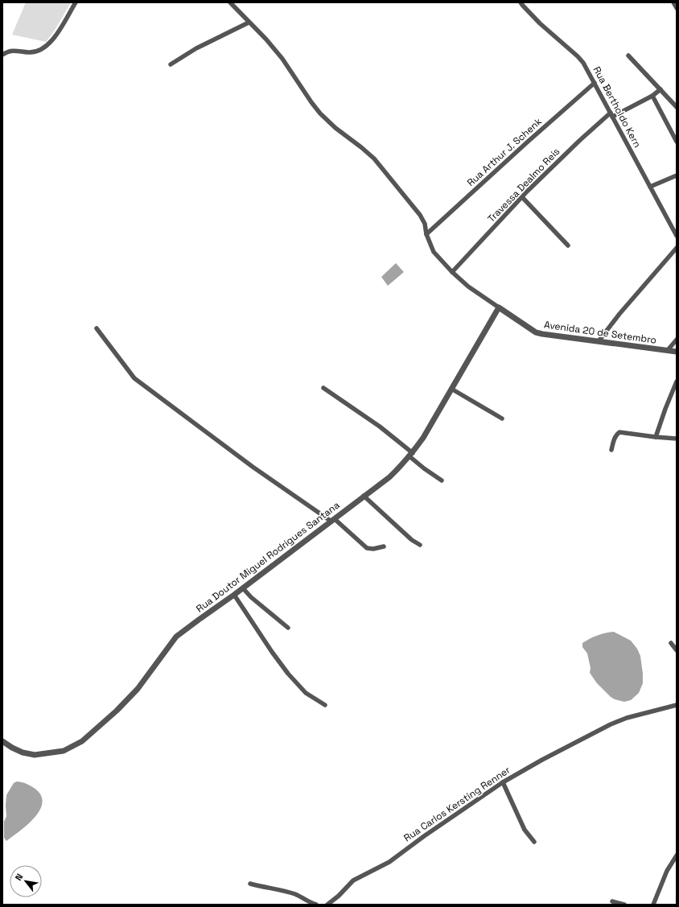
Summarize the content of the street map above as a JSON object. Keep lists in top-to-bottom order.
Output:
{
  "streets": {
    "street": [
      "Rua Bertholdo Kern",
      "Rua Arthur J. Schenk",
      "Travessa Dealmo Reis",
      "Avenida 20 de Setembro",
      "Rua Doutor Miguel Rodrigues Santana",
      "Rua Carlos Kersting Renner"
    ]
  },
  "crossings": [
    ["Rua Bertholdo Kern", "Rua Arthur J. Schenk"],
    ["Rua Bertholdo Kern", "Travessa Dealmo Reis"],
    ["Rua Arthur J. Schenk", "Avenida 20 de Setembro"],
    ["Travessa Dealmo Reis", "Avenida 20 de Setembro"],
    ["Avenida 20 de Setembro", "Rua Doutor Miguel Rodrigues Santana"]
  ],
  "north": "top left"
}
